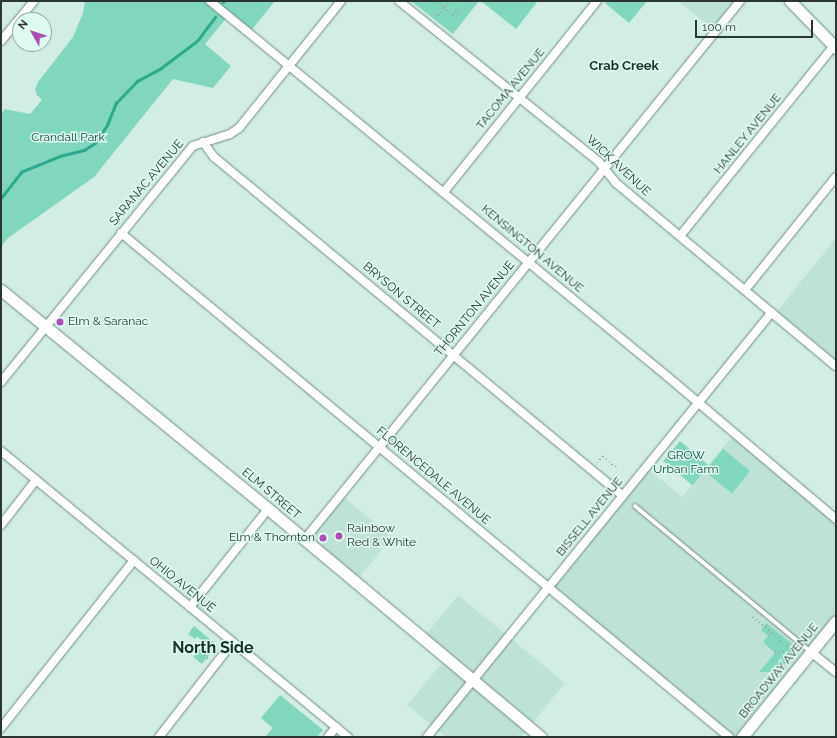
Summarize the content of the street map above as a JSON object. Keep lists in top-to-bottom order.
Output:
{
  "streets": {
    "street": [
      "TACOMA AVENUE",
      "HANLEY AVENUE",
      "WICK AVENUE",
      "SARANAC AVENUE",
      "KENSINGTON AVENUE",
      "BRYSON STREET",
      "THORNTON AVENUE",
      "FLORENCEDALE AVENUE",
      "ELM STREET",
      "BISSELL AVENUE",
      "OHIO AVENUE",
      "BROADWAY AVENUE"
    ]
  },
  "crossings": [
    ["TACOMA AVENUE", "WICK AVENUE"],
    ["TACOMA AVENUE", "KENSINGTON AVENUE"],
    ["HANLEY AVENUE", "WICK AVENUE"],
    ["WICK AVENUE", "THORNTON AVENUE"],
    ["WICK AVENUE", "BISSELL AVENUE"],
    ["SARANAC AVENUE", "KENSINGTON AVENUE"],
    ["SARANAC AVENUE", "BRYSON STREET"],
    ["SARANAC AVENUE", "FLORENCEDALE AVENUE"],
    ["SARANAC AVENUE", "ELM STREET"],
    ["KENSINGTON AVENUE", "THORNTON AVENUE"],
    ["KENSINGTON AVENUE", "BISSELL AVENUE"],
    ["BRYSON STREET", "THORNTON AVENUE"],
    ["BRYSON STREET", "BISSELL AVENUE"],
    ["THORNTON AVENUE", "FLORENCEDALE AVENUE"],
    ["THORNTON AVENUE", "ELM STREET"],
    ["FLORENCEDALE AVENUE", "BISSELL AVENUE"],
    ["ELM STREET", "BISSELL AVENUE"]
  ],
  "districts": ["Crab Creek", "North Side"],
  "parks": ["Crandall Park", "GROW Urban Farm"],
  "places": ["Elm & Saranac", "Rainbow Red & White", "Elm & Thornton"],
  "scale_bar": "100 m",
  "north": "top left"
}
